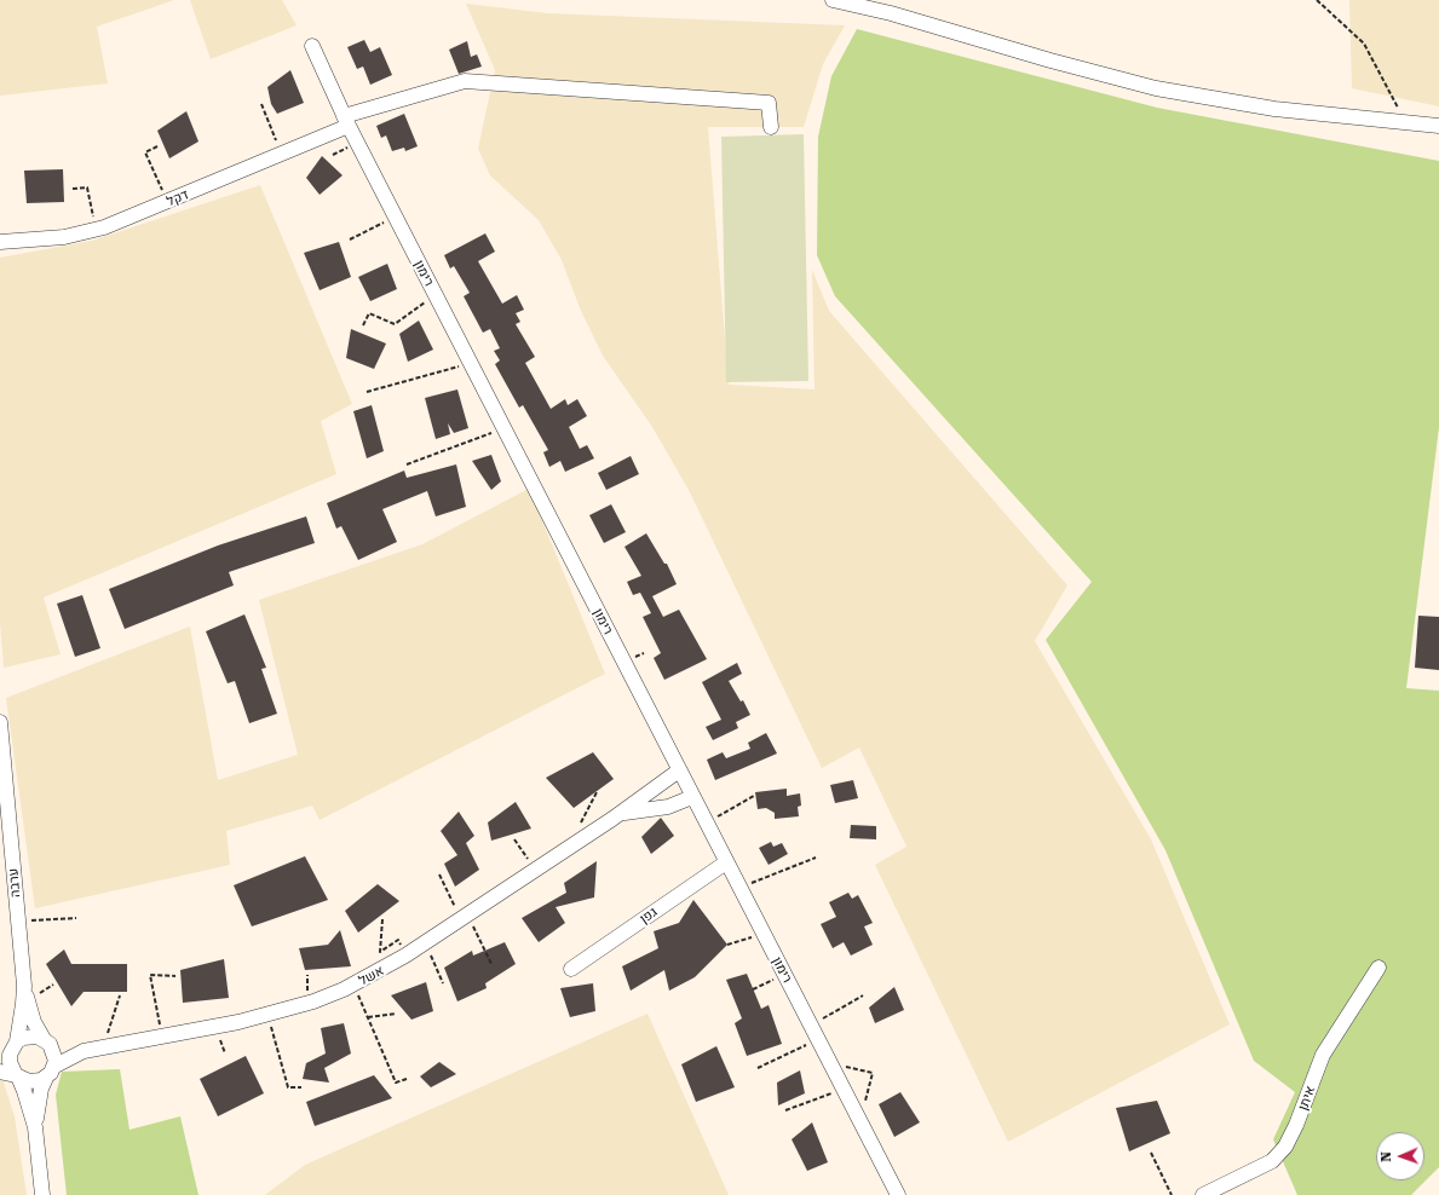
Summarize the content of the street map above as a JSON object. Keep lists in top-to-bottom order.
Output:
{
  "streets": {
    "street": [
      "דקל",
      "רימון",
      "ערבה",
      "גפן",
      "אשל",
      "איתן"
    ]
  },
  "crossings": [
    ["דקל", "רימון"],
    ["רימון", "גפן"],
    ["רימון", "אשל"],
    ["ערבה", "אשל"]
  ],
  "north": "left"
}
